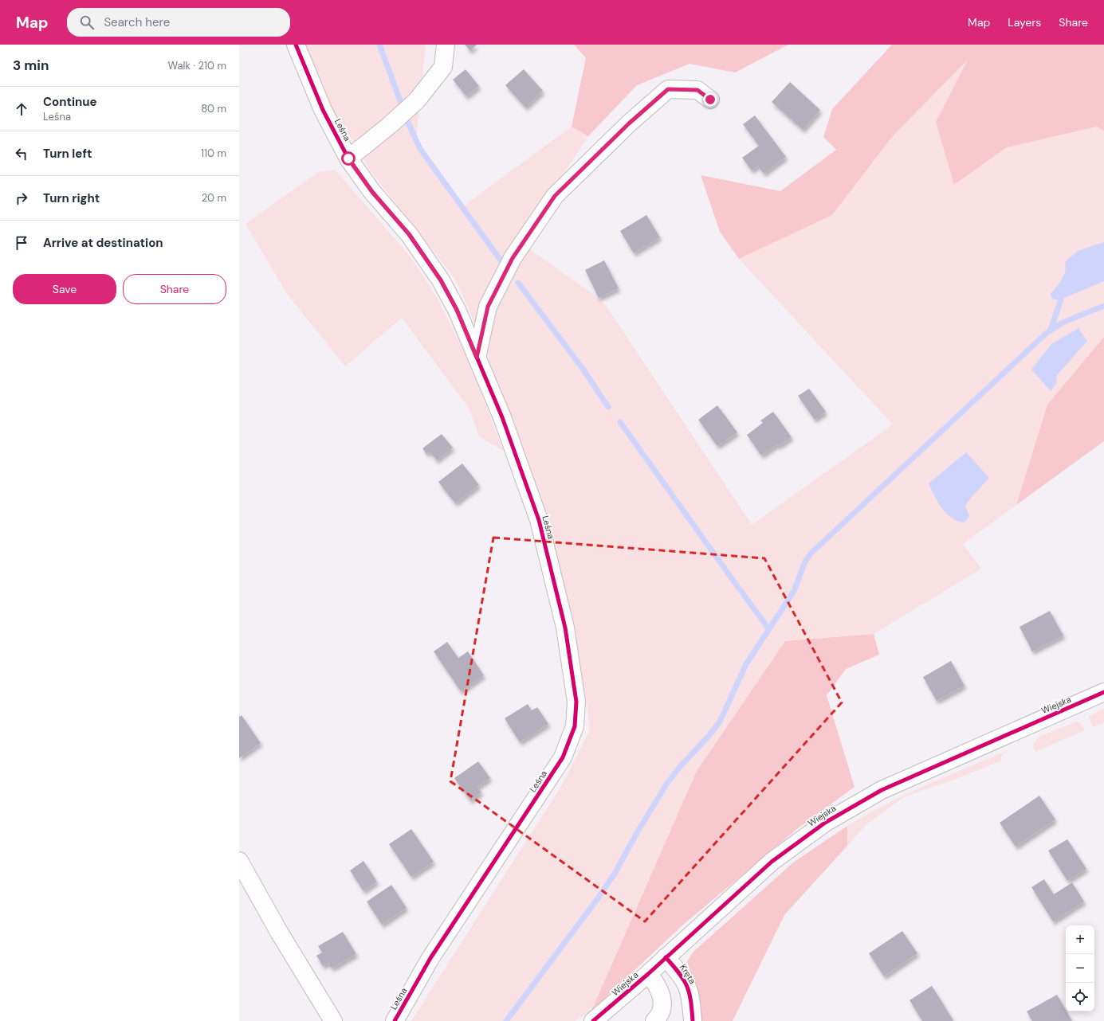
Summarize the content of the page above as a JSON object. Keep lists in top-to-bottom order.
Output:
{
  "streets": {
    "street": ["Leśna", "Wiejska", "Kręta"]
  },
  "crossings": [
    ["Wiejska", "Kręta"]
  ],
  "page": {
    "header": "Map",
    "search": "Search here",
    "nav": ["Map", "Layers", "Share"],
    "heading": ["3 min", "Walk · 210 m"],
    "list": [
      ["Continue", "Leśna", "80 m"],
      ["Turn left", "110 m"],
      ["Turn right", "20 m"],
      "Arrive at destination"
    ],
    "buttons": ["Save", "Share"],
    "map_buttons": ["+", "−"]
  }
}
